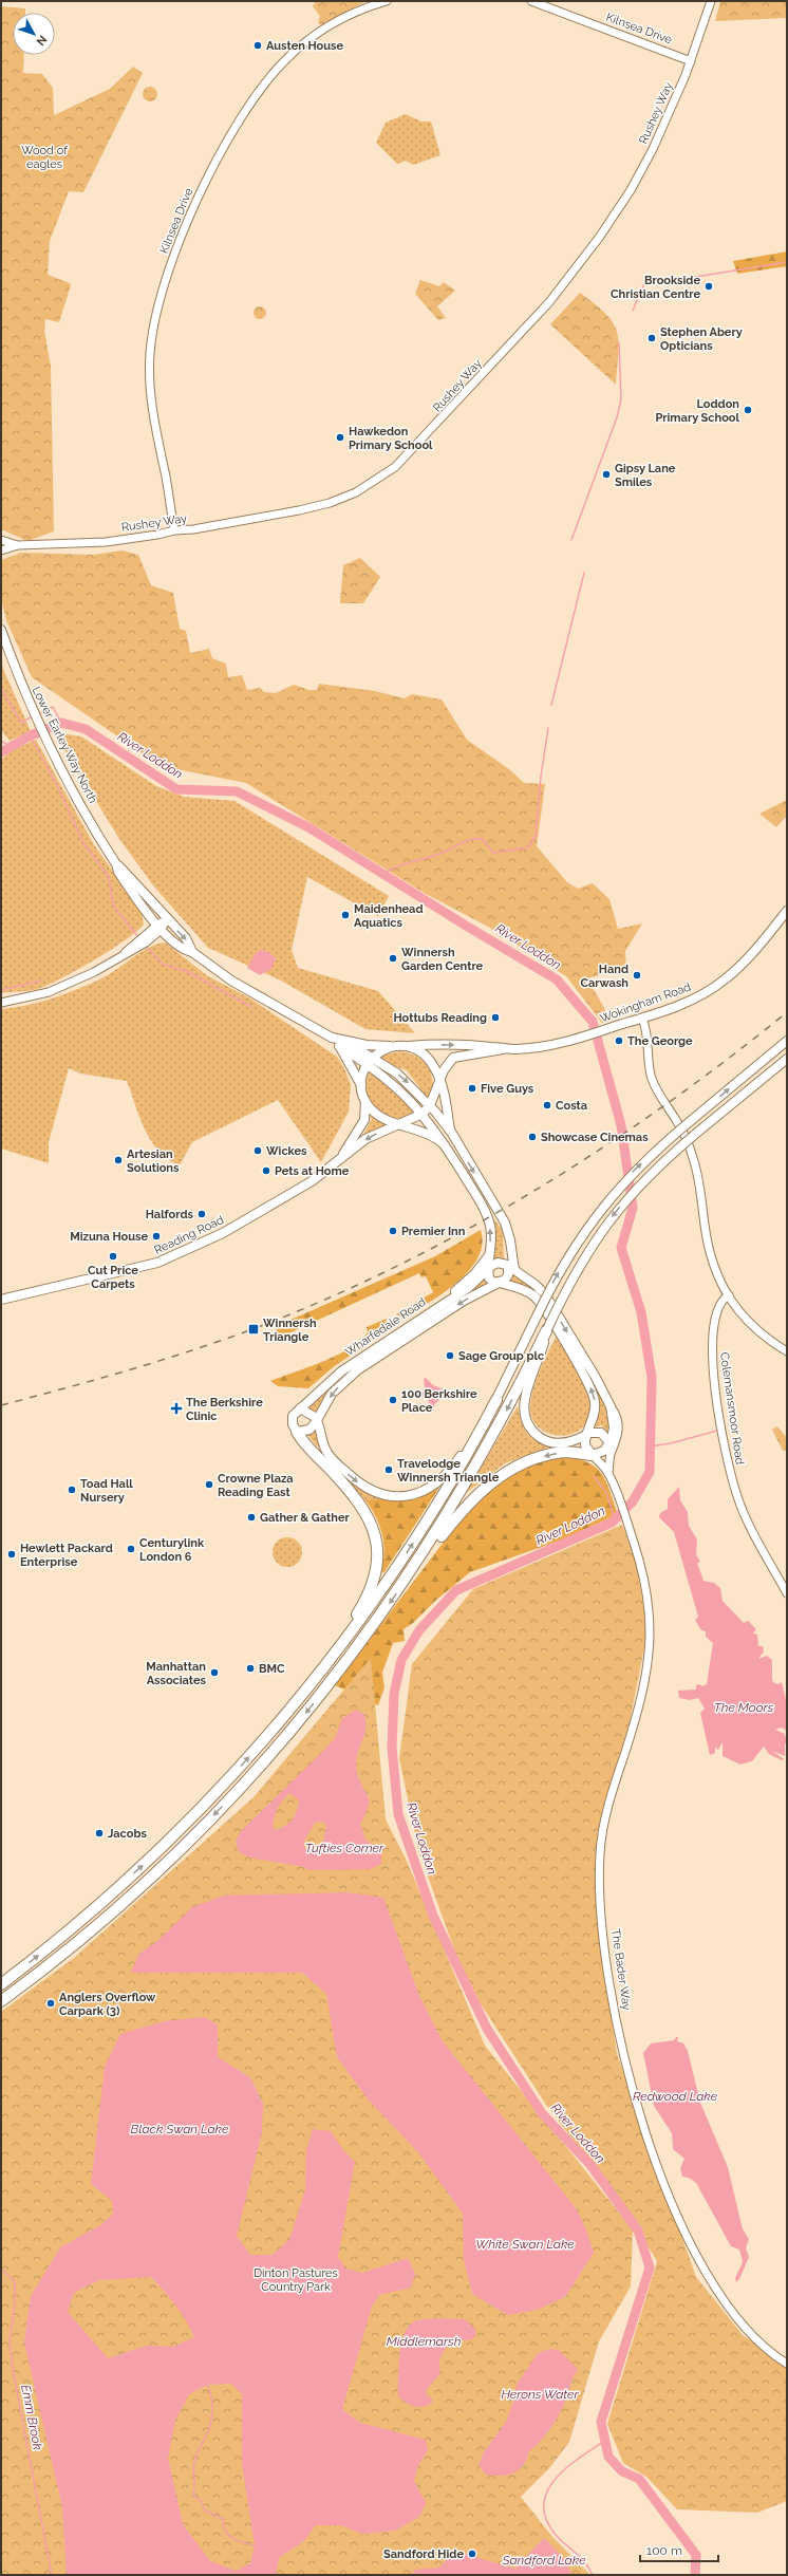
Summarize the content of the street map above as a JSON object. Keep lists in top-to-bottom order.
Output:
{
  "streets": {
    "main road": [
      "Lower Earley Way North",
      "Wokingham Road",
      "Reading Road",
      "Wharfedale Road"
    ],
    "street": [
      "Kilnsea Drive",
      "Rushey Way",
      "Colemansmoor Road",
      "The Bader Way"
    ]
  },
  "crossings": [
    ["Kilnsea Drive", "Rushey Way"],
    ["Lower Earley Way North", "Wokingham Road"],
    ["Lower Earley Way North", "Reading Road"],
    ["Lower Earley Way North", "Wharfedale Road"],
    ["Wokingham Road", "Reading Road"]
  ],
  "water": [
    "River Loddon",
    "The Moors",
    "Tufties Corner",
    "Redwood Lake",
    "Black Swan Lake",
    "White Swan Lake",
    "Middlemarsh",
    "Herons Water",
    "Emm Brook",
    "Sandford Lake"
  ],
  "parks": ["Wood of eagles", "Dinton Pastures Country Park"],
  "places": {
    "other": [
      "Austen House",
      "Brookside Christian Centre",
      "Stephen Abery Opticians",
      "Loddon Primary School",
      "Hawkedon Primary School",
      "Gipsy Lane Smiles",
      "Maidenhead Aquatics",
      "Winnersh Garden Centre",
      "Hand Carwash",
      "Hottubs Reading",
      "The George",
      "Five Guys",
      "Costa",
      "Showcase Cinemas",
      "Wickes",
      "Artesian Solutions",
      "Pets at Home",
      "Halfords",
      "Premier Inn",
      "Mizuna House",
      "Cut Price Carpets",
      "Sage Group plc",
      "100 Berkshire Place",
      "Travelodge Winnersh Triangle",
      "Crowne Plaza Reading East",
      "Toad Hall Nursery",
      "Gather & Gather",
      "Centurylink London 6",
      "Hewlett Packard Enterprise",
      "BMC",
      "Manhattan Associates",
      "Jacobs",
      "Anglers Overflow Carpark (3)",
      "Sandford Hide"
    ],
    "transit": ["Winnersh Triangle"],
    "health": ["The Berkshire Clinic"]
  },
  "scale_bar": "100 m",
  "north": "bottom right"
}
